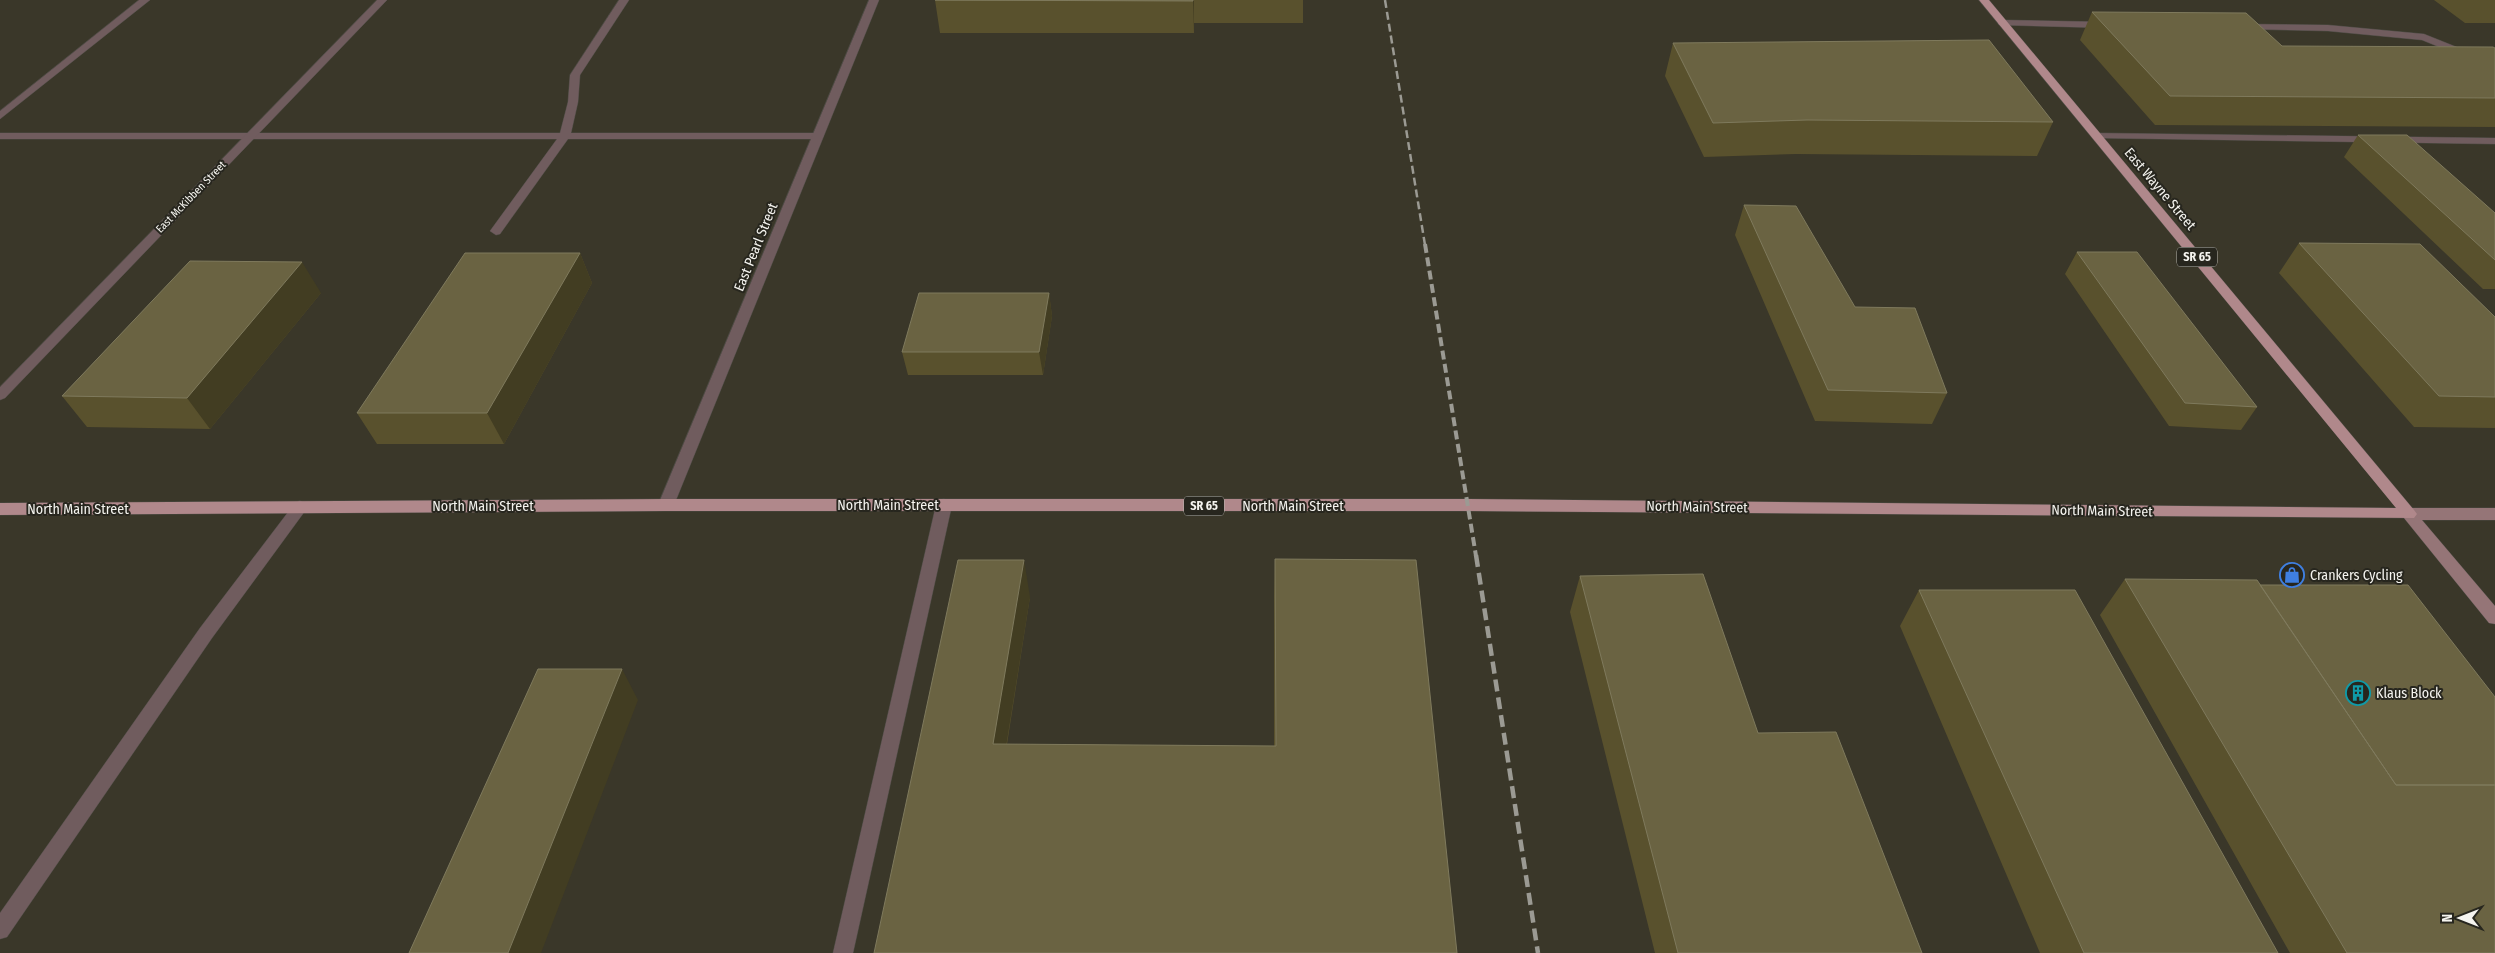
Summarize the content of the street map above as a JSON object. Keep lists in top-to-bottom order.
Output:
{
  "streets": {
    "main road": ["East Wayne Street", "SR 65", "North Main Street"],
    "street": ["East McKibben Street", "East Pearl Street"]
  },
  "crossings": [
    ["East Wayne Street", "North Main Street"],
    ["East Pearl Street", "North Main Street"]
  ],
  "places": {
    "shop": ["Crankers Cycling"],
    "building": ["Klaus Block"]
  },
  "north": "left"
}
